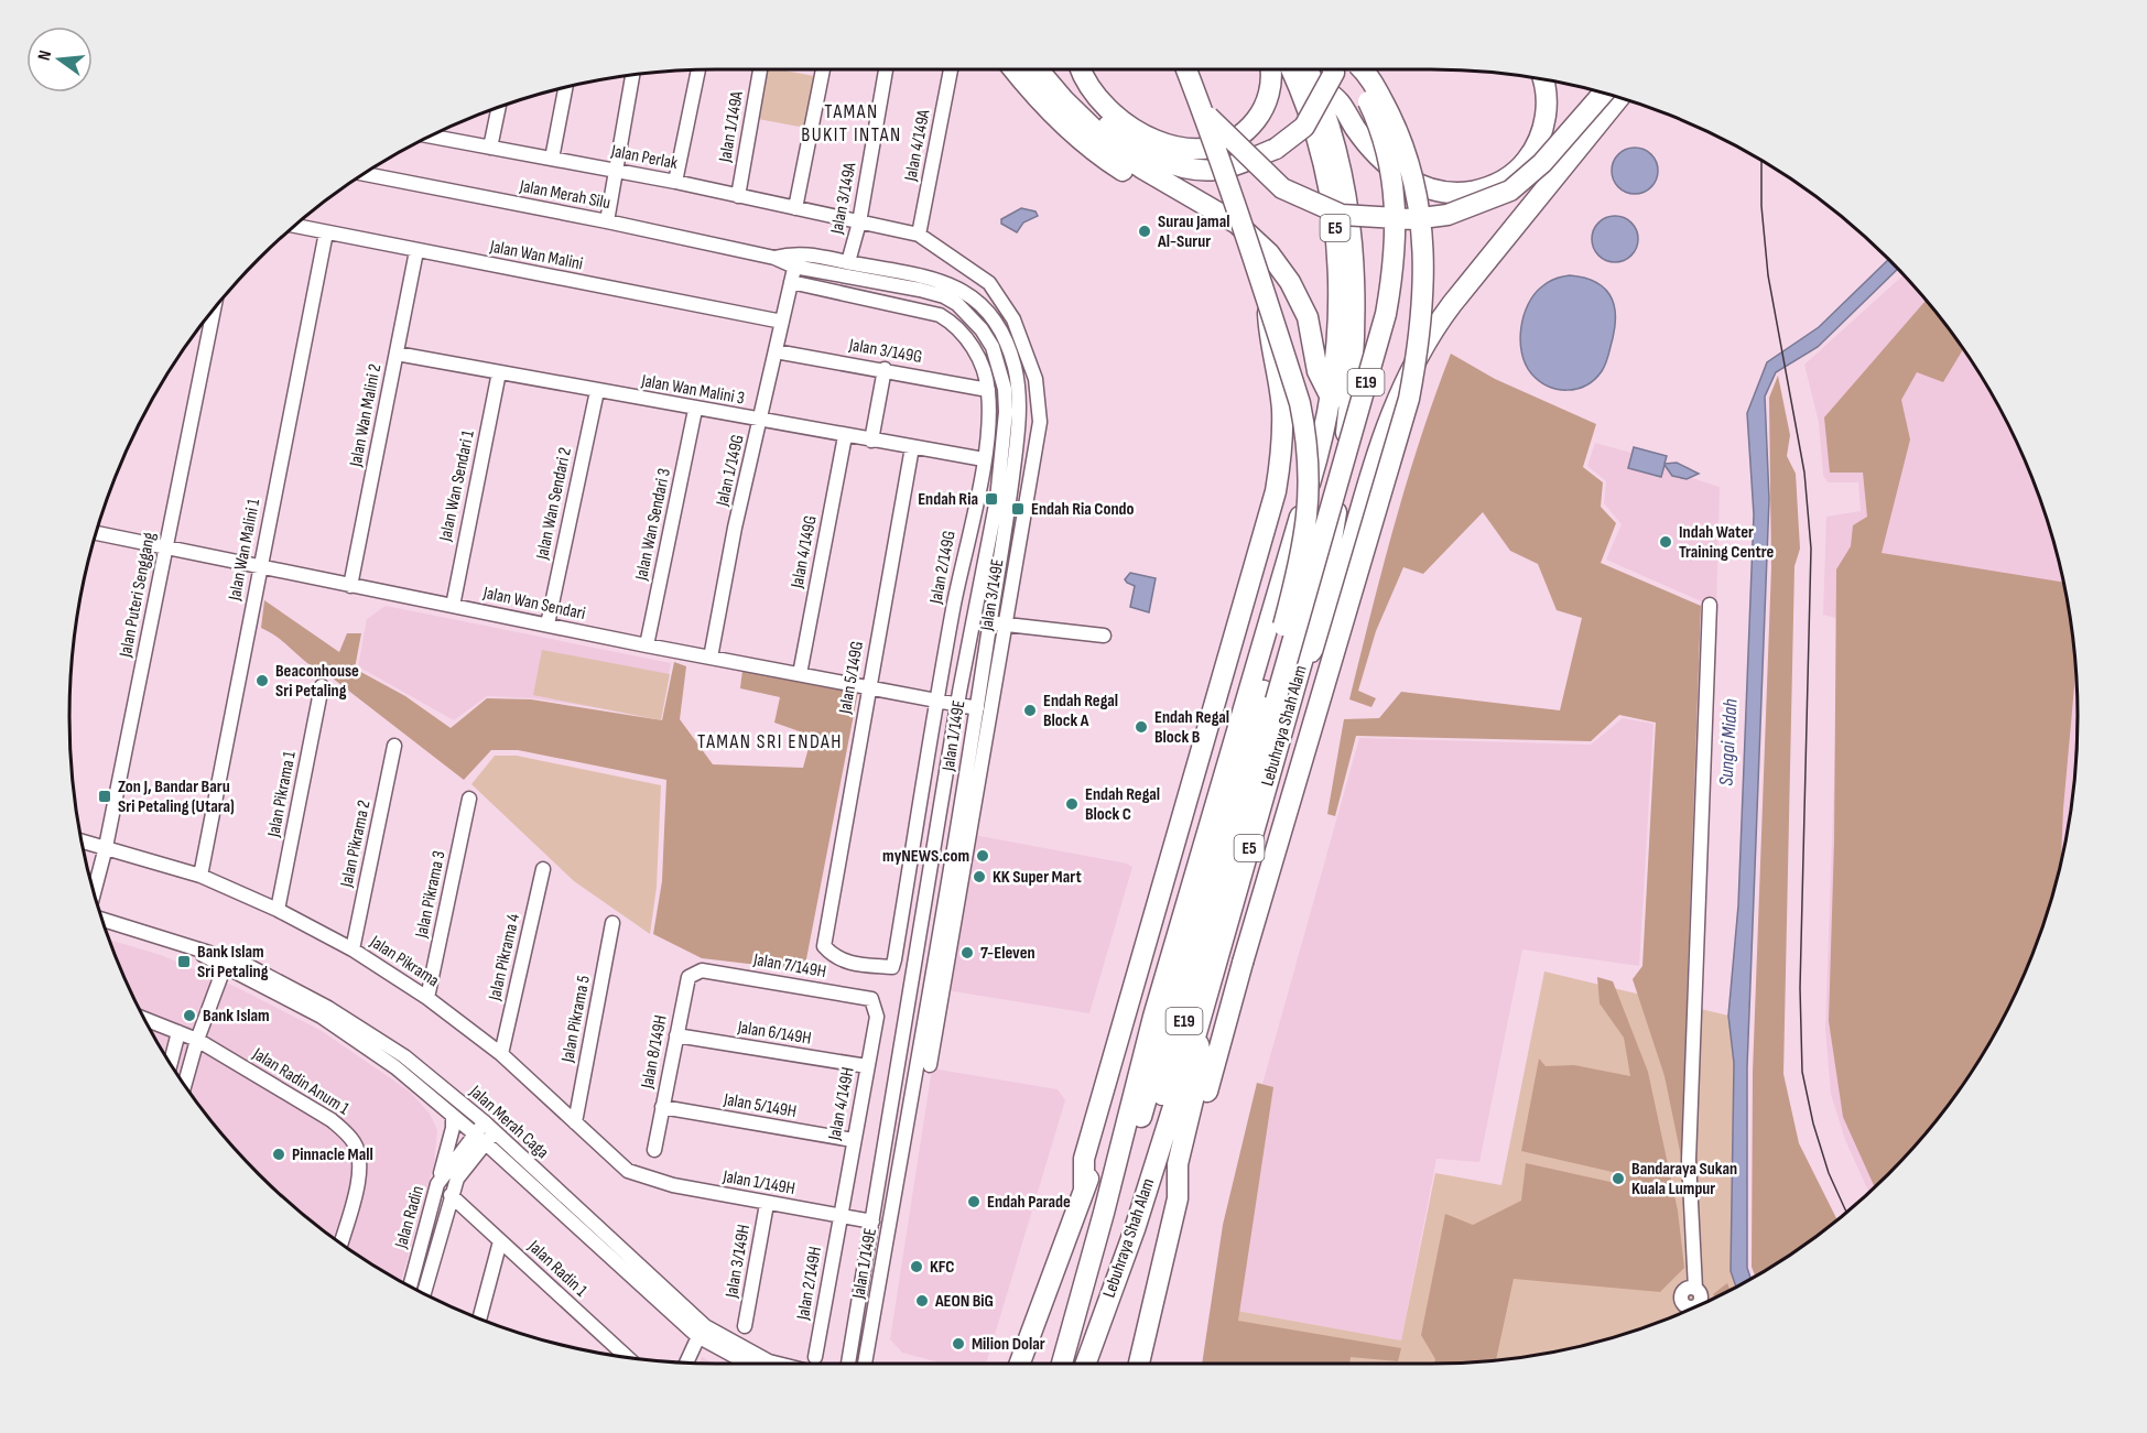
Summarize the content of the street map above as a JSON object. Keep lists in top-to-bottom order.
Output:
{
  "streets": {
    "highway": ["E5", "E19", "Lebuhraya Shah Alam"],
    "street": [
      "Jalan 1/149A",
      "Jalan 4/149A",
      "Jalan Perlak",
      "Jalan Merah Silu",
      "Jalan 3/149A",
      "Jalan Wan Malini",
      "Jalan 3/149G",
      "Jalan Wan Malini 3",
      "Jalan Wan Malini 2",
      "Jalan 1/149G",
      "Jalan Wan Sendari 1",
      "Jalan Wan Sendari 2",
      "Jalan Wan Sendari 3",
      "Jalan Wan Malini 1",
      "Jalan 4/149G",
      "Jalan 2/149G",
      "Jalan Puteri Senggang",
      "Jalan 3/149E",
      "Jalan Wan Sendari",
      "Jalan 5/149G",
      "Jalan 1/149E",
      "Jalan Pikrama 1",
      "Jalan Pikrama 2",
      "Jalan Pikrama 3",
      "Jalan Pikrama 4",
      "Jalan Pikrama",
      "Jalan 7/149H",
      "Jalan Pikrama 5",
      "Jalan 6/149H",
      "Jalan 8/149H",
      "Jalan Radin Anum 1",
      "Jalan 4/149H",
      "Jalan 5/149H",
      "Jalan Merah Caga",
      "Jalan 1/149H",
      "Jalan Radin",
      "Jalan 3/149H",
      "Jalan Radin 1",
      "Jalan 2/149H"
    ]
  },
  "crossings": [
    ["Jalan 1/149A", "Jalan Perlak"],
    ["Jalan 4/149A", "Jalan 3/149E"],
    ["Jalan Perlak", "Jalan 3/149A"],
    ["Jalan Perlak", "Jalan 3/149E"],
    ["Jalan Merah Silu", "Jalan 1/149G"],
    ["Jalan Merah Silu", "Jalan 1/149E"],
    ["Jalan 3/149A", "Jalan 3/149E"],
    ["Jalan 3/149A", "Jalan 1/149E"],
    ["E5", "E19"],
    ["E5", "Lebuhraya Shah Alam"],
    ["Jalan Wan Malini", "Jalan Wan Malini 2"],
    ["Jalan Wan Malini", "Jalan 1/149G"],
    ["Jalan Wan Malini", "Jalan Wan Malini 1"],
    ["Jalan 3/149G", "Jalan 1/149G"],
    ["Jalan 3/149G", "Jalan 2/149G"],
    ["E19", "Lebuhraya Shah Alam"],
    ["Jalan Wan Malini 3", "Jalan Wan Malini 2"],
    ["Jalan Wan Malini 3", "Jalan 1/149G"],
    ["Jalan Wan Malini 3", "Jalan Wan Sendari 1"],
    ["Jalan Wan Malini 3", "Jalan Wan Sendari 2"],
    ["Jalan Wan Malini 3", "Jalan Wan Sendari 3"],
    ["Jalan Wan Malini 3", "Jalan 4/149G"],
    ["Jalan Wan Malini 3", "Jalan 2/149G"],
    ["Jalan Wan Malini 3", "Jalan 5/149G"],
    ["Jalan Wan Malini 2", "Jalan Wan Sendari"],
    ["Jalan 1/149G", "Jalan 2/149G"],
    ["Jalan 1/149G", "Jalan Wan Sendari"],
    ["Jalan 1/149G", "Jalan 1/149E"],
    ["Jalan Wan Sendari 1", "Jalan Wan Sendari"],
    ["Jalan Wan Sendari 2", "Jalan Wan Sendari"],
    ["Jalan Wan Sendari 3", "Jalan Wan Sendari"],
    ["Jalan Wan Malini 1", "Jalan Wan Sendari"],
    ["Jalan Wan Malini 1", "Jalan Pikrama"],
    ["Jalan 4/149G", "Jalan Wan Sendari"],
    ["Jalan 2/149G", "Jalan Wan Sendari"],
    ["Jalan 2/149G", "Jalan 5/149G"],
    ["Jalan Puteri Senggang", "Jalan Wan Sendari"],
    ["Jalan Puteri Senggang", "Jalan Pikrama"],
    ["Jalan Wan Sendari", "Jalan 5/149G"],
    ["Jalan Wan Sendari", "Jalan 1/149E"],
    ["Jalan 1/149E", "Jalan 1/149H"],
    ["Jalan Pikrama 1", "Jalan Pikrama"],
    ["Jalan Pikrama 2", "Jalan Pikrama"],
    ["Jalan Pikrama 3", "Jalan Pikrama"],
    ["Jalan Pikrama 4", "Jalan Pikrama"],
    ["Jalan Pikrama", "Jalan Pikrama 5"],
    ["Jalan Pikrama", "Jalan 1/149H"],
    ["Jalan 7/149H", "Jalan 8/149H"],
    ["Jalan 7/149H", "Jalan 4/149H"],
    ["Jalan 6/149H", "Jalan 8/149H"],
    ["Jalan 6/149H", "Jalan 4/149H"],
    ["Jalan 8/149H", "Jalan 5/149H"],
    ["Jalan 4/149H", "Jalan 5/149H"],
    ["Jalan 4/149H", "Jalan 1/149H"],
    ["Jalan 4/149H", "Jalan 2/149H"],
    ["Jalan Merah Caga", "Jalan Radin"],
    ["Jalan 1/149H", "Jalan 3/149H"],
    ["Jalan 1/149H", "Jalan 2/149H"],
    ["Jalan Radin", "Jalan Radin 1"]
  ],
  "districts": ["TAMAN BUKIT INTAN", "TAMAN SRI ENDAH"],
  "water": ["Sungai Midah"],
  "places": {
    "other": [
      "Surau Jamal Al-Surur",
      "Indah Water Training Centre",
      "Beaconhouse Sri Petaling",
      "Endah Regal Block A",
      "Endah Regal Block B",
      "Endah Regal Block C",
      "myNEWS.com",
      "KK Super Mart",
      "7-Eleven",
      "Bank Islam",
      "Pinnacle Mall",
      "Bandaraya Sukan Kuala Lumpur",
      "Endah Parade",
      "KFC",
      "AEON BiG",
      "Milion Dolar"
    ],
    "transit": [
      "Endah Ria",
      "Endah Ria Condo",
      "Zon J, Bandar Baru Sri Petaling (Utara)",
      "Bank Islam Sri Petaling"
    ]
  },
  "north": "left"
}
